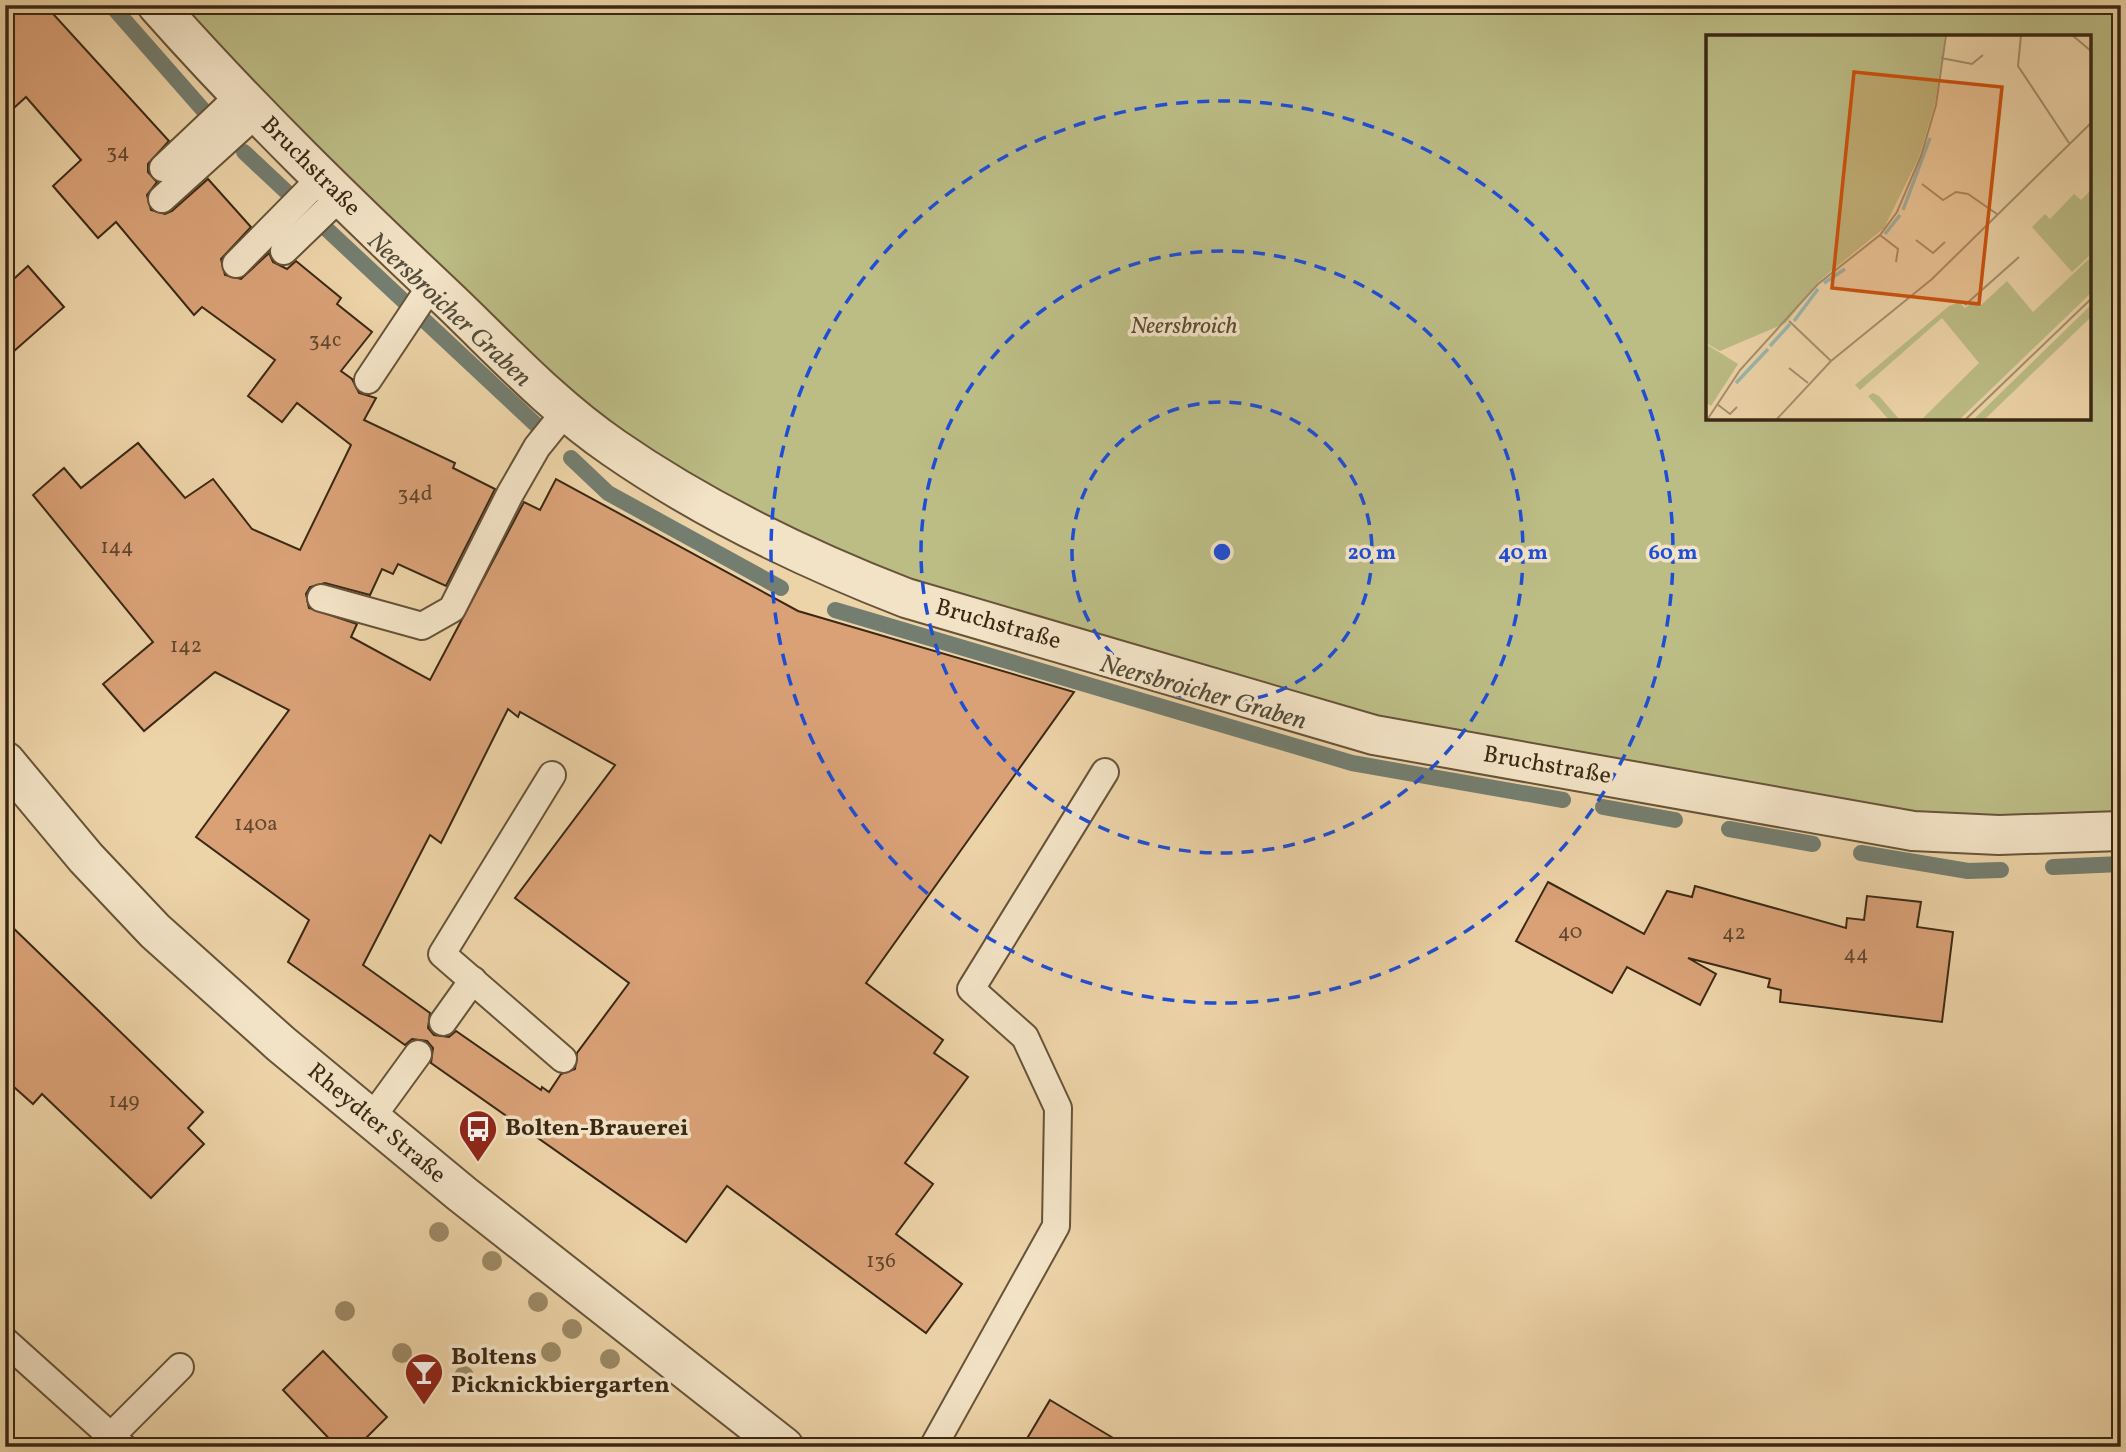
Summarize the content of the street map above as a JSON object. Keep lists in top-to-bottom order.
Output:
{
  "streets": {
    "street": ["Bruchstraße", "Rheydter Straße"]
  },
  "water": ["Neersbroicher Graben"],
  "parks": ["Neersbroich"],
  "places": {
    "bus stop": ["Bolten-Brauerei"],
    "bar": ["Boltens Picknickbiergarten"]
  },
  "house_numbers": [
    "34",
    "34c",
    "34d",
    "144",
    "142",
    "140a",
    "40",
    "42",
    "44",
    "149",
    "136"
  ],
  "rings": ["20 m", "40 m", "60 m"]
}
